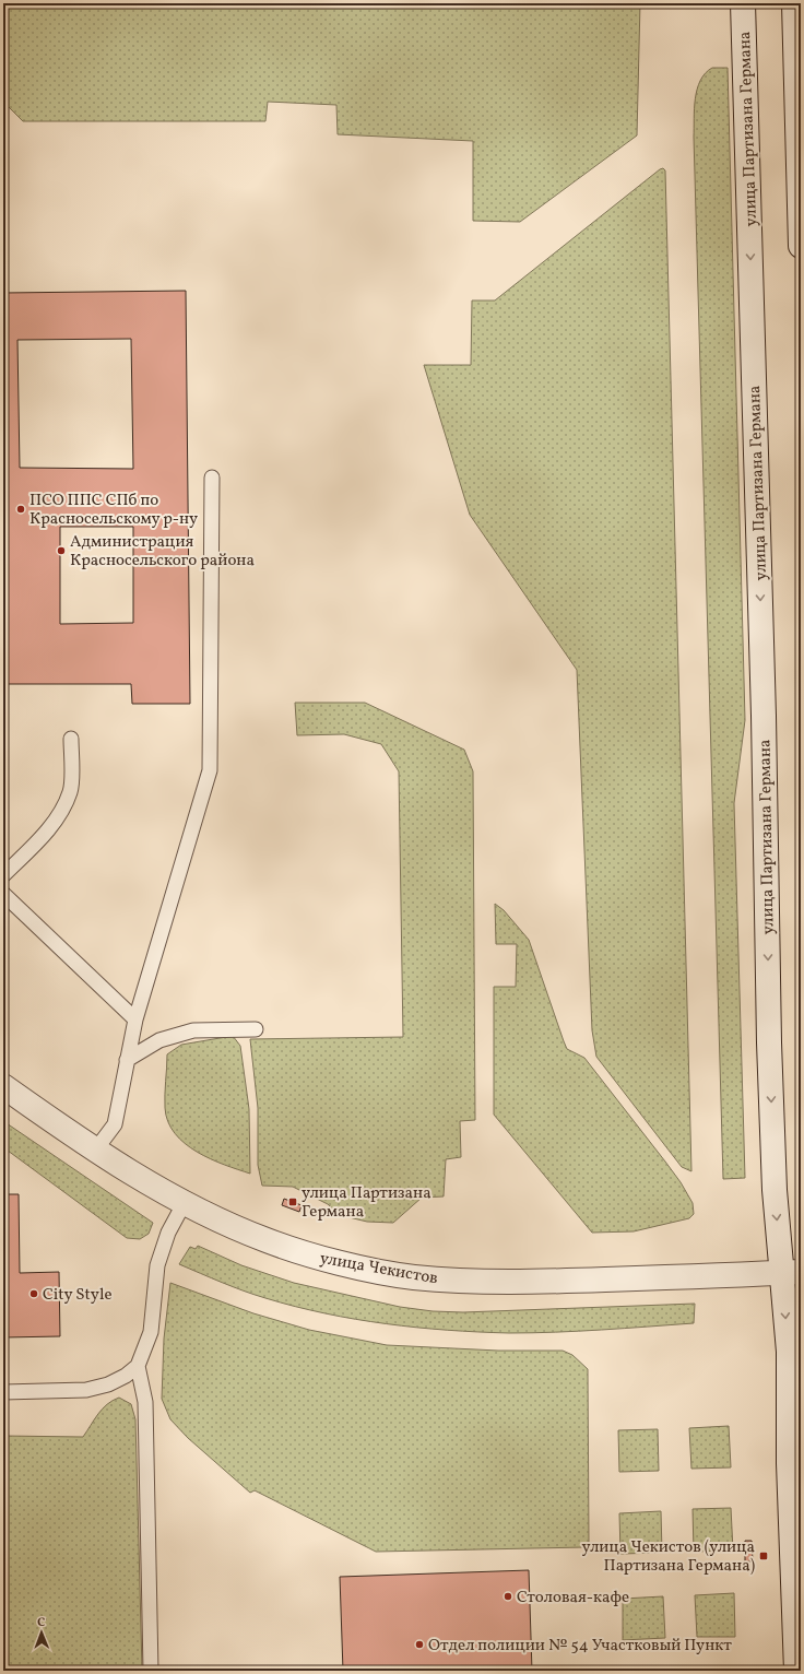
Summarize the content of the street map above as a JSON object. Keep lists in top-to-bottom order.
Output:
{
  "streets": {
    "main road": ["улица Партизана Германа", "улица Чекистов"]
  },
  "crossings": [
    ["улица Партизана Германа", "улица Чекистов"]
  ],
  "one_way": ["улица Партизана Германа"],
  "places": {
    "other": [
      "ПСО ППС СПб по Красносельскому р-ну",
      "Администрация Красносельского района",
      "City Style",
      "Столовая-кафе",
      "Отдел полиции № 54 Участковый Пункт"
    ],
    "transit": ["улица Партизана Германа", "улица Чекистов (улица Партизана Германа)"]
  },
  "north": "top"
}
